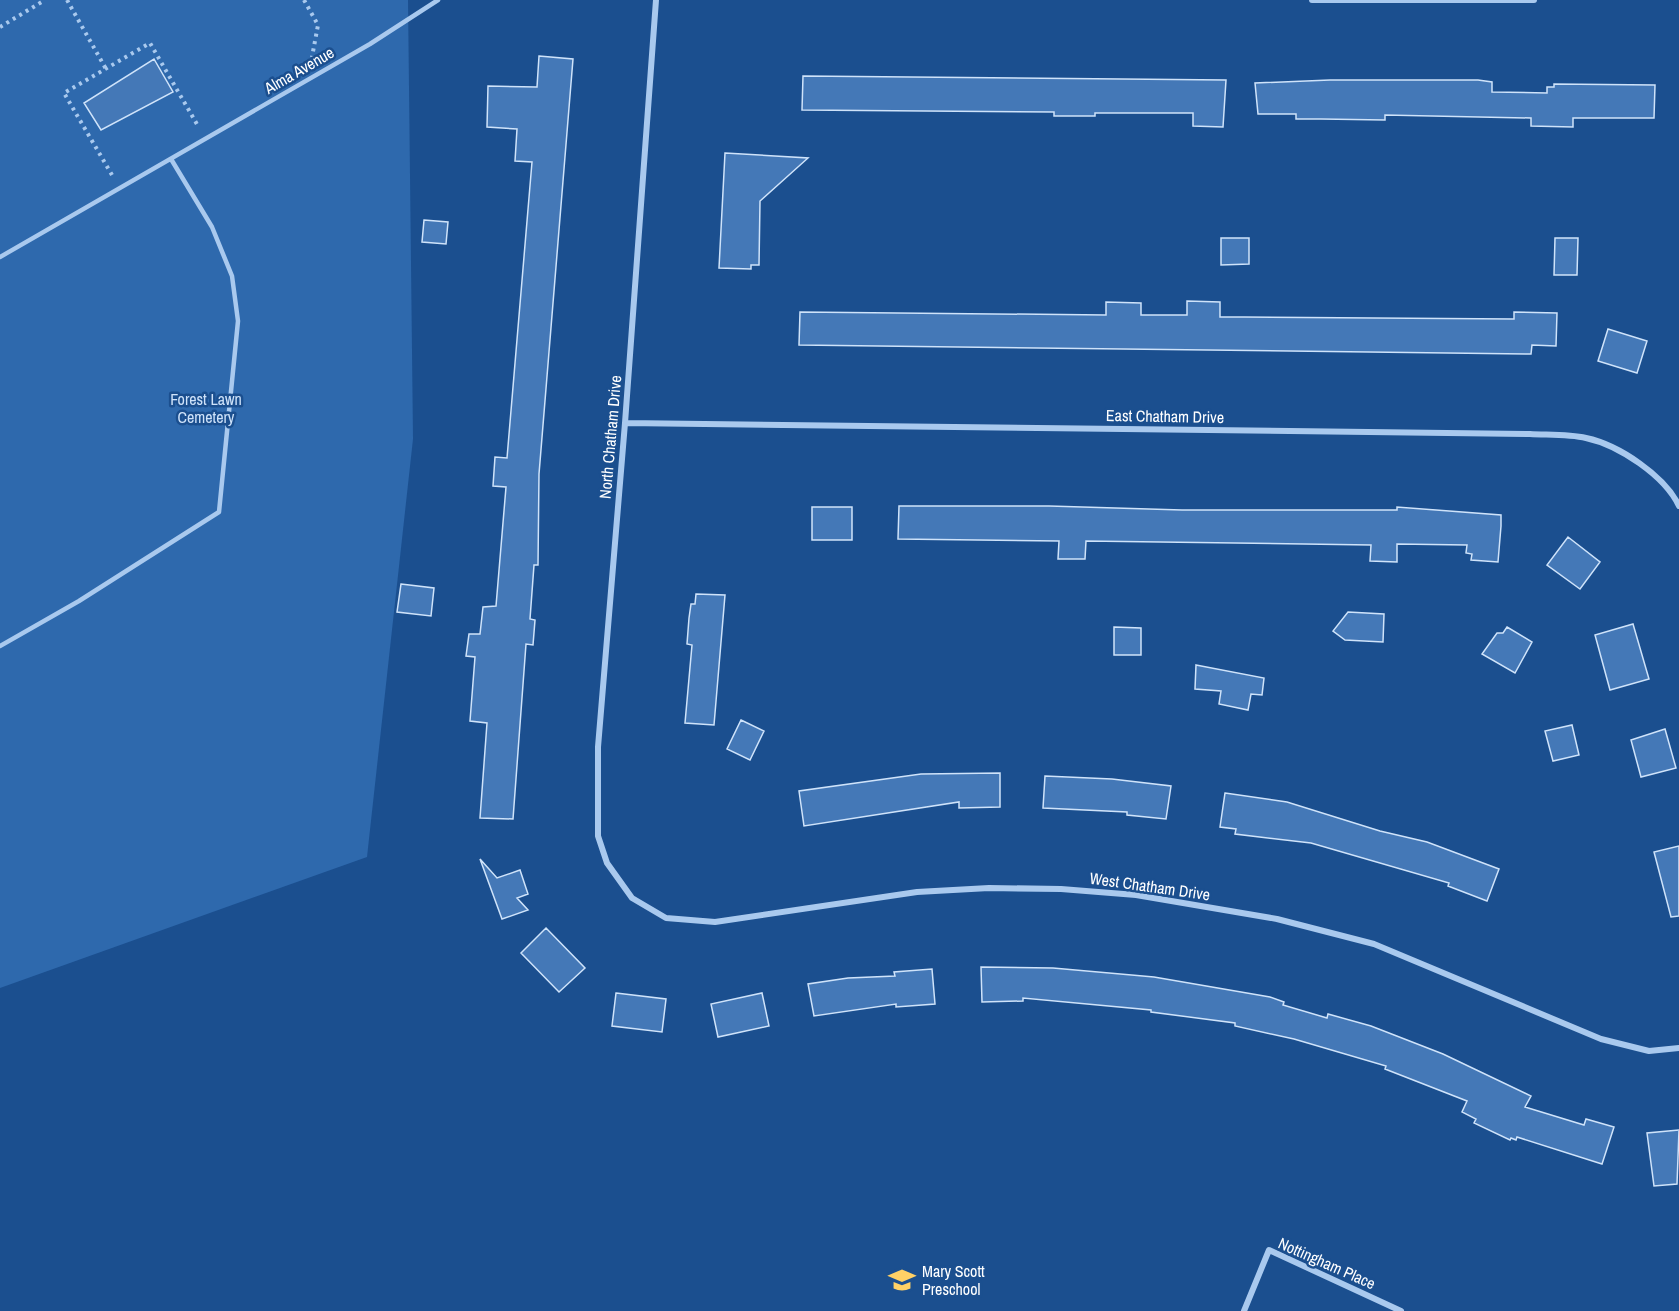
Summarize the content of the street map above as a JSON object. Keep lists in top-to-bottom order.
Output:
{
  "streets": {
    "street": [
      "East Chatham Drive",
      "North Chatham Drive",
      "West Chatham Drive",
      "Nottingham Place"
    ],
    "lane": ["Alma Avenue"]
  },
  "crossings": [
    ["East Chatham Drive", "North Chatham Drive"],
    ["North Chatham Drive", "West Chatham Drive"]
  ],
  "parks": ["Forest Lawn Cemetery"],
  "places": {
    "school or university": ["Mary Scott Preschool"]
  }
}
